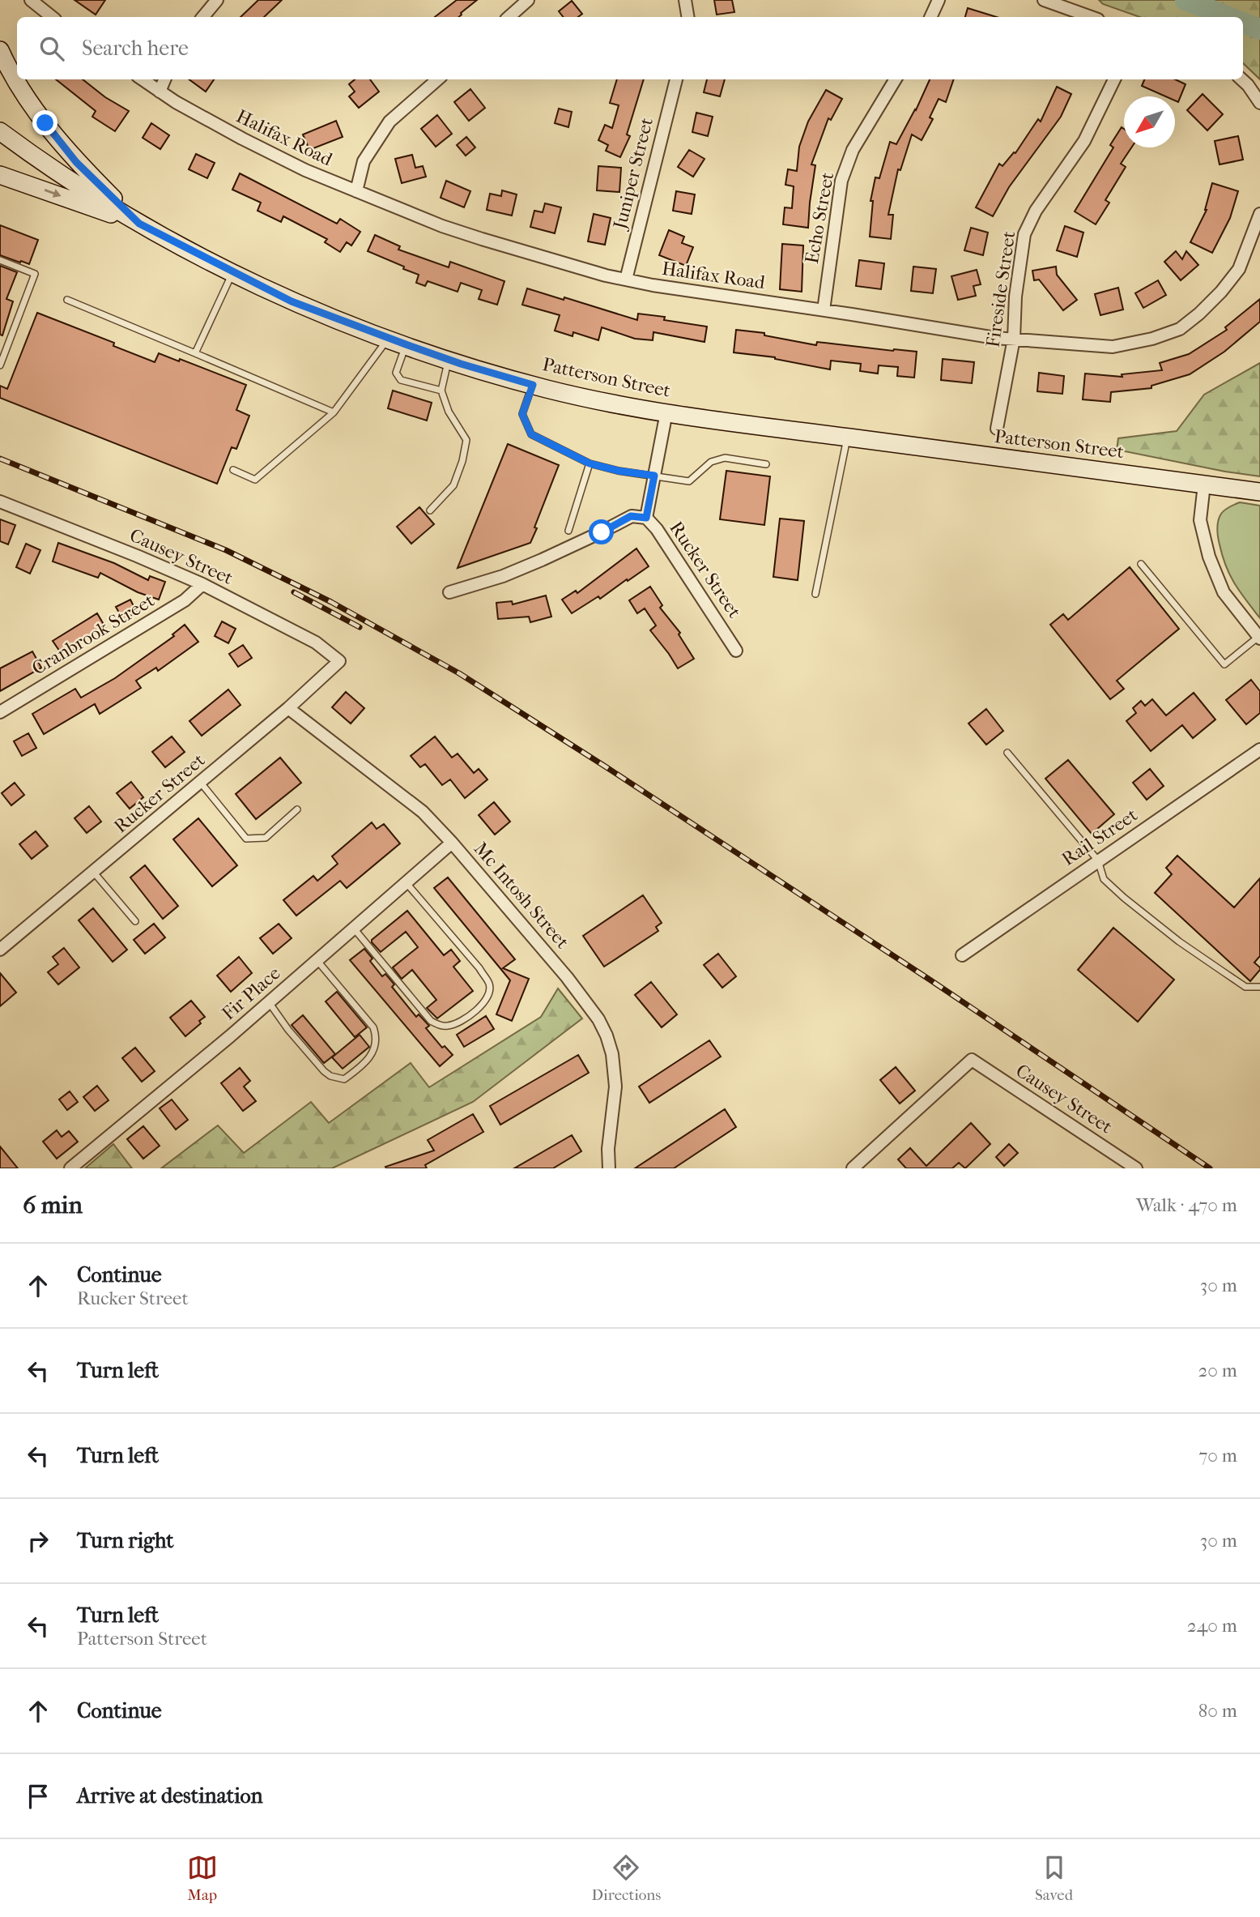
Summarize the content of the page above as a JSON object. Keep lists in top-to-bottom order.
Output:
{
  "streets": {
    "main road": ["Patterson Street"],
    "street": [
      "Halifax Road",
      "Juniper Street",
      "Echo Street",
      "Fireside Street",
      "Causey Street",
      "Rucker Street",
      "Cranbrook Street",
      "Rail Street",
      "Mc Intosh Street",
      "Fir Place"
    ]
  },
  "crossings": [
    ["Halifax Road", "Juniper Street"],
    ["Halifax Road", "Echo Street"],
    ["Halifax Road", "Fireside Street"],
    ["Causey Street", "Rucker Street"],
    ["Causey Street", "Cranbrook Street"],
    ["Rucker Street", "Mc Intosh Street"],
    ["Mc Intosh Street", "Fir Place"]
  ],
  "north": "bottom left",
  "page": {
    "search": "Search here",
    "heading": ["6 min", "Walk · 470 m"],
    "list": [
      ["Continue", "Rucker Street", "30 m"],
      ["Turn left", "20 m"],
      ["Turn left", "70 m"],
      ["Turn right", "30 m"],
      ["Turn left", "Patterson Street", "240 m"],
      ["Continue", "80 m"],
      "Arrive at destination"
    ],
    "nav": ["Map", "Directions", "Saved"]
  }
}
